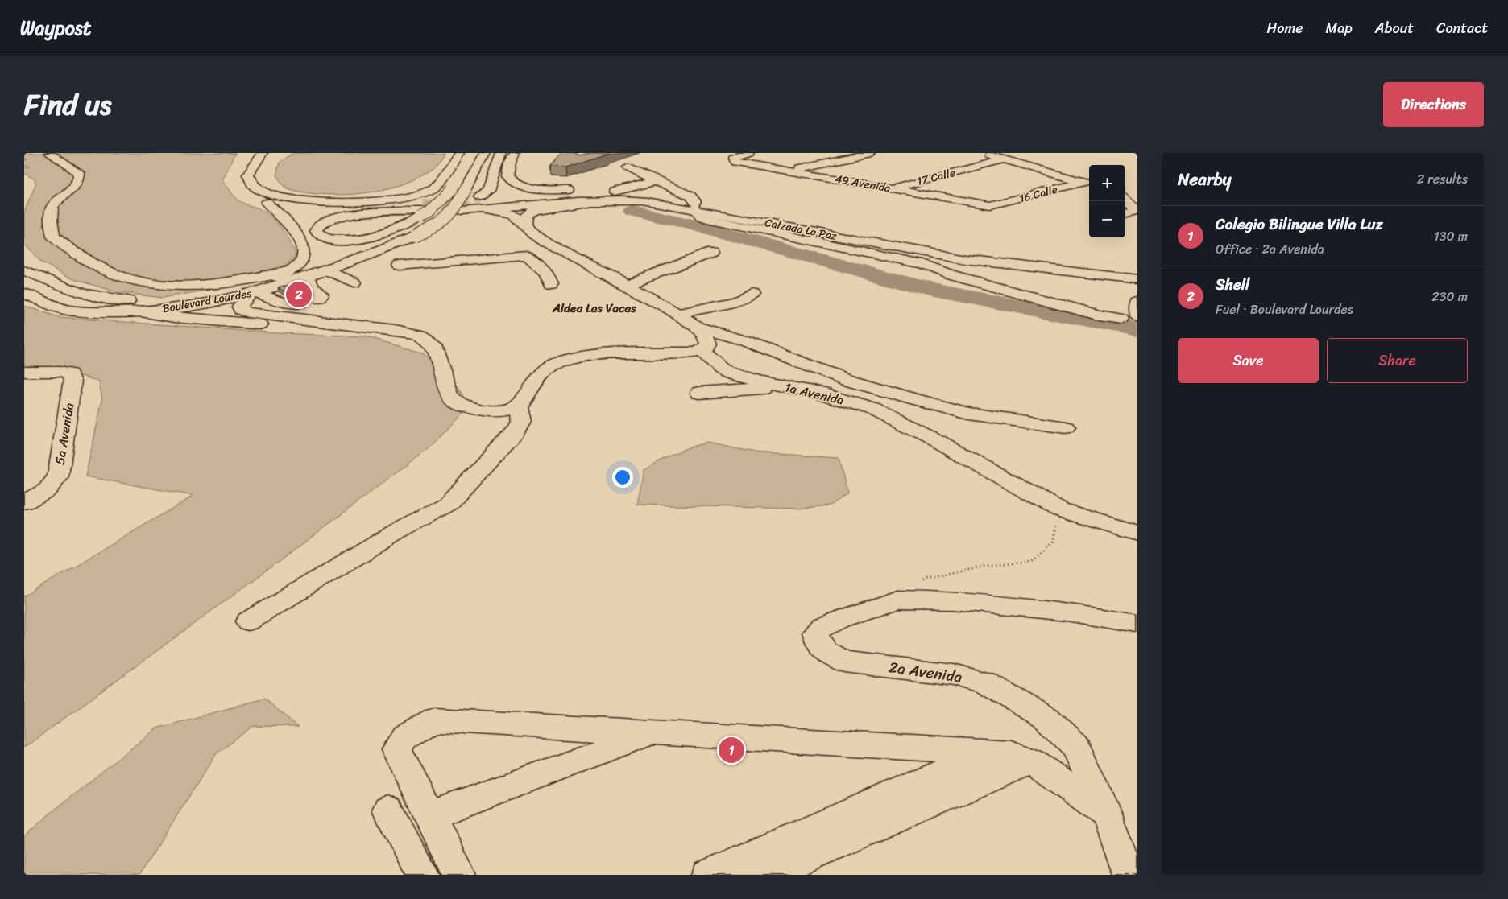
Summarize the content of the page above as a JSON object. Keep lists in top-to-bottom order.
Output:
{
  "streets": {
    "main road": [
      "17 Calle",
      "49 Avenida",
      "16 Calle",
      "Calzada La Paz",
      "Boulevard Lourdes",
      "1a Avenida",
      "5a Avenida",
      "2a Avenida"
    ]
  },
  "crossings": [
    ["17 Calle", "49 Avenida"],
    ["49 Avenida", "16 Calle"]
  ],
  "districts": ["Aldea Las Vacas"],
  "page": {
    "header": "Waypost",
    "nav": [
      "Home",
      "Map",
      "About",
      "Contact"
    ],
    "title": "Find us",
    "buttons": [
      "Directions",
      ["Save", "Share"]
    ],
    "heading": ["Nearby", "2 results"],
    "map_buttons": ["+", "−"],
    "list": [
      {
        "mark": "1",
        "name": "Colegio Bilingue Villa Luz",
        "note": "Office · 2a Avenida",
        "value": "130 m"
      },
      {
        "mark": "2",
        "name": "Shell",
        "note": "Fuel · Boulevard Lourdes",
        "value": "230 m"
      }
    ],
    "pins": ["2", "1"]
  }
}
